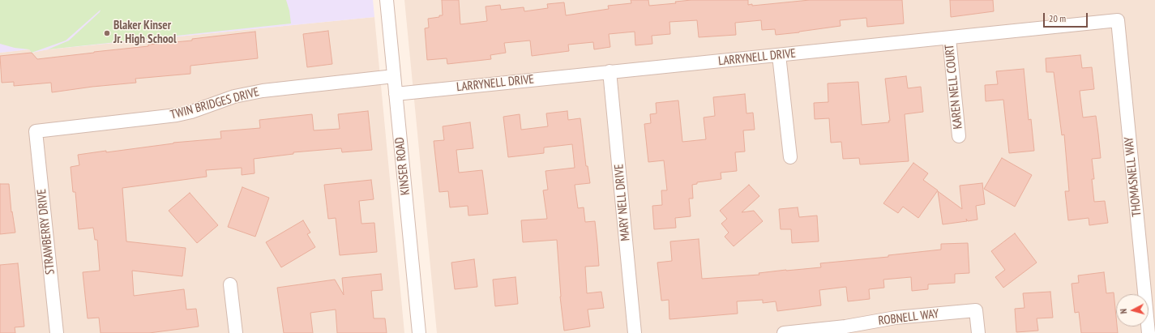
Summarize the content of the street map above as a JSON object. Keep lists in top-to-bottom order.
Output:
{
  "streets": {
    "street": [
      "LARRYNELL DRIVE",
      "KAREN NELL COURT",
      "TWIN BRIDGES DRIVE",
      "KINSER ROAD",
      "THOMASNELL WAY",
      "MARY NELL DRIVE",
      "STRAWBERRY DRIVE",
      "ROBNELL WAY"
    ]
  },
  "crossings": [
    ["LARRYNELL DRIVE", "KAREN NELL COURT"],
    ["LARRYNELL DRIVE", "KINSER ROAD"],
    ["LARRYNELL DRIVE", "THOMASNELL WAY"],
    ["LARRYNELL DRIVE", "MARY NELL DRIVE"],
    ["TWIN BRIDGES DRIVE", "KINSER ROAD"],
    ["TWIN BRIDGES DRIVE", "STRAWBERRY DRIVE"]
  ],
  "places": ["Blaker Kinser Jr. High School"],
  "scale_bar": "20 m",
  "north": "left"
}
